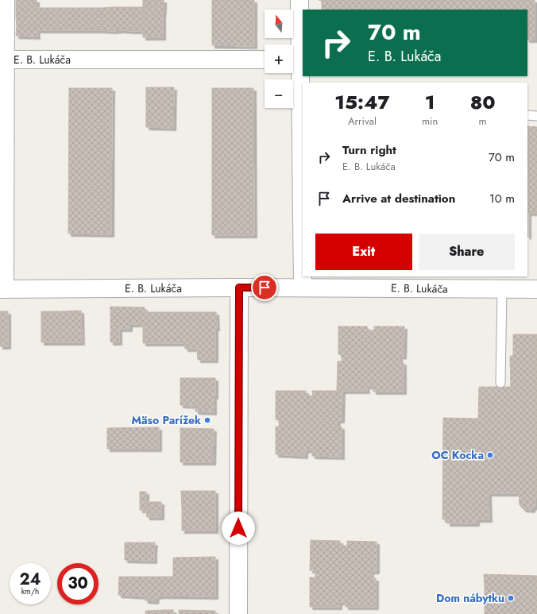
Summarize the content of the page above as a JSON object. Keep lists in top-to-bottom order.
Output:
{
  "streets": {
    "street": ["E. B. Lukáča"]
  },
  "places": ["Mäso Parížek", "OC Kocka", "Dom nábytku"],
  "north": "top",
  "page": {
    "map_buttons": ["+", "−"],
    "turn": ["70 m", "E. B. Lukáča"],
    "eta": [
      "15:47",
      "Arrival",
      "1",
      "min",
      "80",
      "m"
    ],
    "list": [
      {
        "name": "Turn right",
        "note": "E. B. Lukáča",
        "value": "70 m"
      },
      {
        "name": "Arrive at destination",
        "value": "10 m"
      }
    ],
    "buttons": ["Exit", "Share"],
    "speed": "24 km/h",
    "limit": "30"
  }
}
